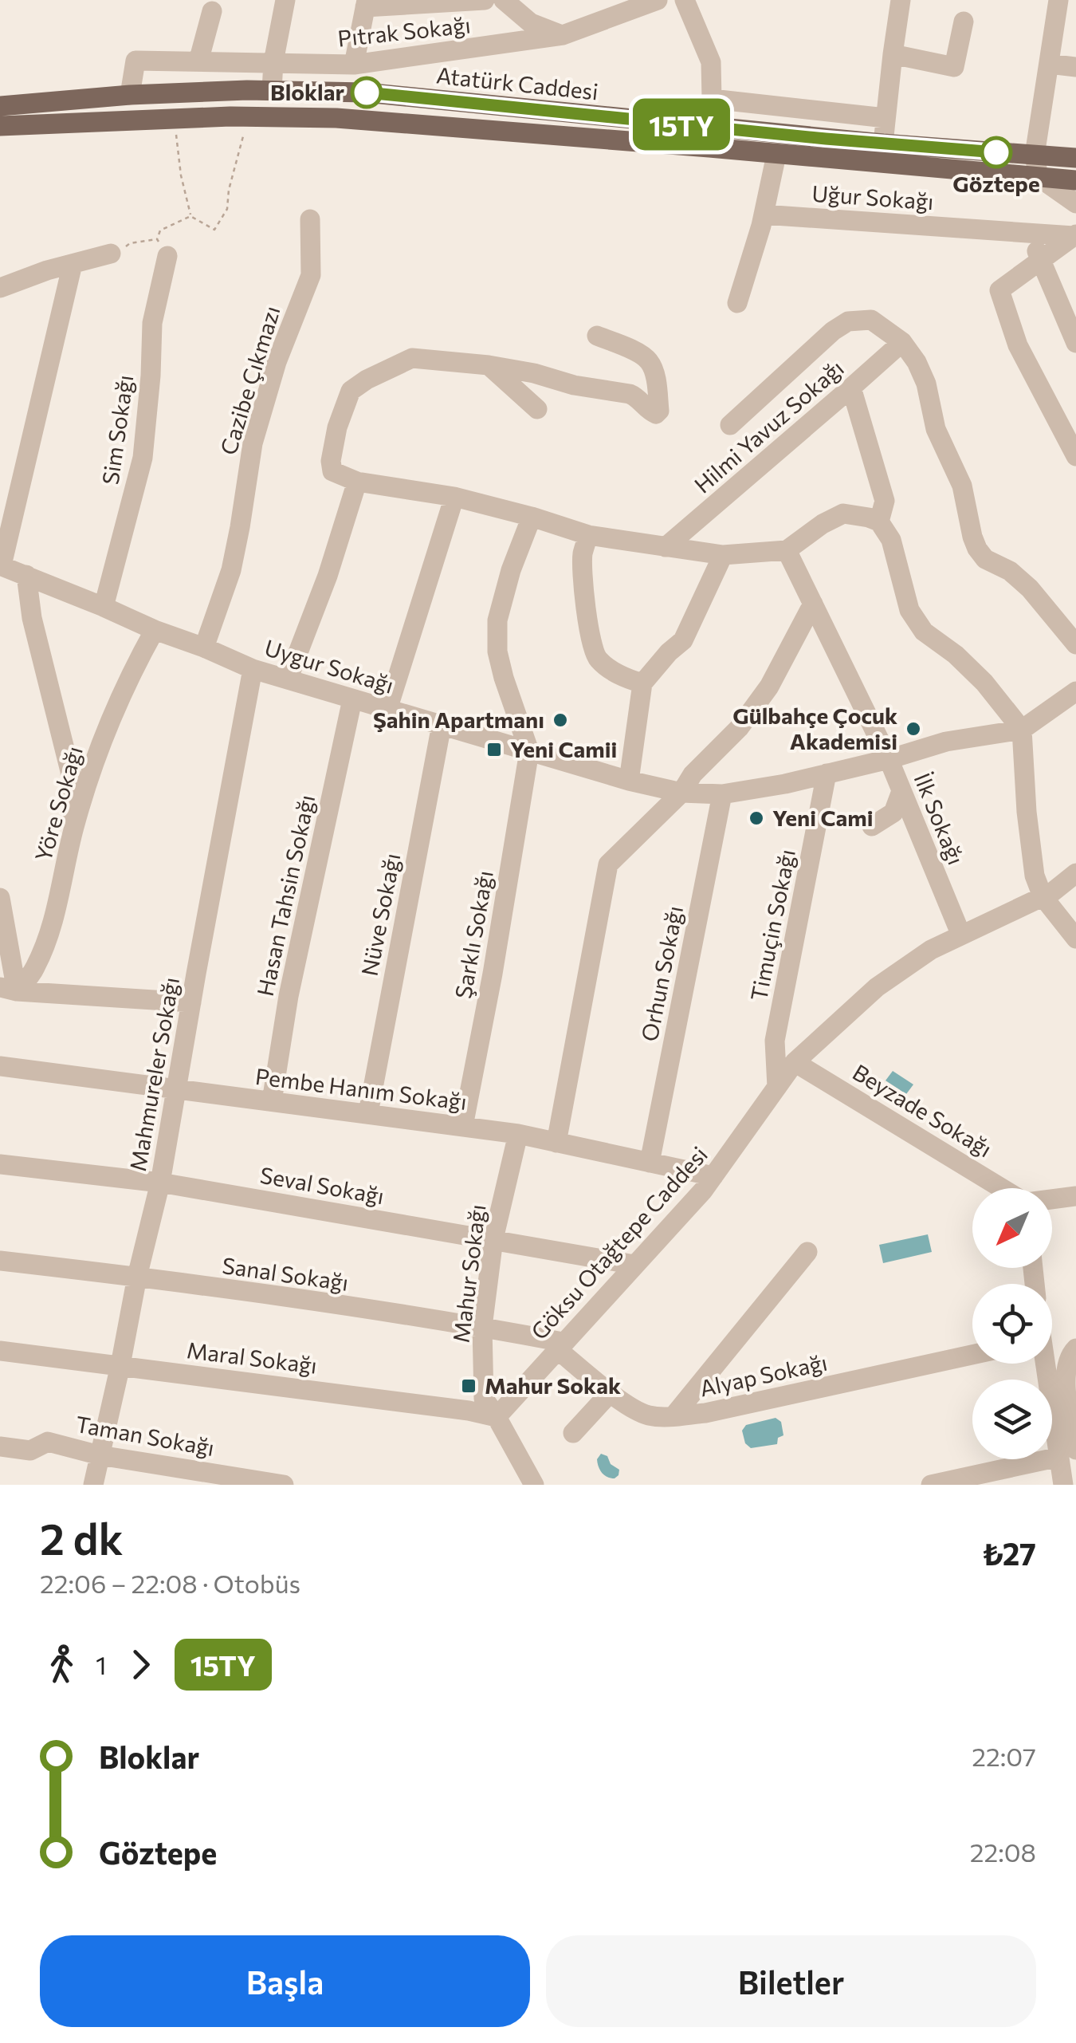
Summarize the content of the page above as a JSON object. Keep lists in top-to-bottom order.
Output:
{
  "streets": {
    "main road": ["Atatürk Caddesi"],
    "street": [
      "Pıtrak Sokağı",
      "Uğur Sokağı",
      "Cazibe Çıkmazı",
      "Hilmi Yavuz Sokağı",
      "Sim Sokağı",
      "Uygur Sokağı",
      "Yöre Sokağı",
      "İlk Sokağı",
      "Hasan Tahsin Sokağı",
      "Nüve Sokağı",
      "Timuçin Sokağı",
      "Şarklı Sokağı",
      "Orhun Sokağı",
      "Mahmureler Sokağı",
      "Pembe Hanım Sokağı",
      "Beyzade Sokağı",
      "Seval Sokağı",
      "Göksu Otağtepe Caddesi",
      "Mahur Sokağı",
      "Sanal Sokağı",
      "Maral Sokağı",
      "Alyap Sokağı",
      "Taman Sokağı"
    ]
  },
  "crossings": [
    ["Pıtrak Sokağı", "Atatürk Caddesi"],
    ["Cazibe Çıkmazı", "Uygur Sokağı"],
    ["Sim Sokağı", "Uygur Sokağı"],
    ["Uygur Sokağı", "Yöre Sokağı"],
    ["Uygur Sokağı", "İlk Sokağı"],
    ["Uygur Sokağı", "Hasan Tahsin Sokağı"],
    ["Uygur Sokağı", "Nüve Sokağı"],
    ["Uygur Sokağı", "Timuçin Sokağı"],
    ["Uygur Sokağı", "Şarklı Sokağı"],
    ["Uygur Sokağı", "Orhun Sokağı"],
    ["Uygur Sokağı", "Mahmureler Sokağı"],
    ["İlk Sokağı", "Göksu Otağtepe Caddesi"],
    ["Hasan Tahsin Sokağı", "Pembe Hanım Sokağı"],
    ["Nüve Sokağı", "Pembe Hanım Sokağı"],
    ["Timuçin Sokağı", "Göksu Otağtepe Caddesi"],
    ["Şarklı Sokağı", "Pembe Hanım Sokağı"],
    ["Orhun Sokağı", "Pembe Hanım Sokağı"],
    ["Mahmureler Sokağı", "Pembe Hanım Sokağı"],
    ["Mahmureler Sokağı", "Seval Sokağı"],
    ["Mahmureler Sokağı", "Sanal Sokağı"],
    ["Mahmureler Sokağı", "Maral Sokağı"],
    ["Mahmureler Sokağı", "Taman Sokağı"],
    ["Pembe Hanım Sokağı", "Göksu Otağtepe Caddesi"],
    ["Pembe Hanım Sokağı", "Mahur Sokağı"],
    ["Beyzade Sokağı", "Göksu Otağtepe Caddesi"],
    ["Seval Sokağı", "Göksu Otağtepe Caddesi"],
    ["Seval Sokağı", "Mahur Sokağı"],
    ["Göksu Otağtepe Caddesi", "Mahur Sokağı"],
    ["Göksu Otağtepe Caddesi", "Sanal Sokağı"],
    ["Göksu Otağtepe Caddesi", "Maral Sokağı"],
    ["Göksu Otağtepe Caddesi", "Alyap Sokağı"],
    ["Mahur Sokağı", "Sanal Sokağı"],
    ["Mahur Sokağı", "Maral Sokağı"],
    ["Sanal Sokağı", "Alyap Sokağı"]
  ],
  "places": {
    "other": [
      "Bloklar",
      "Göztepe",
      "Şahin Apartmanı",
      "Gülbahçe Çocuk Akademisi",
      "Yeni Cami"
    ],
    "transit": ["Yeni Camii", "Mahur Sokak"]
  },
  "lines": ["bus line 15TY"],
  "north": "bottom left",
  "page": {
    "on_map": "15TY",
    "heading": ["2 dk", "22:06 – 22:08 · Otobüs", "₺27"],
    "legs": ["1", "15TY"],
    "list": [
      {
        "name": "Bloklar",
        "value": "22:07"
      },
      {
        "name": "Göztepe",
        "value": "22:08"
      }
    ],
    "buttons": ["Başla", "Biletler"]
  }
}
